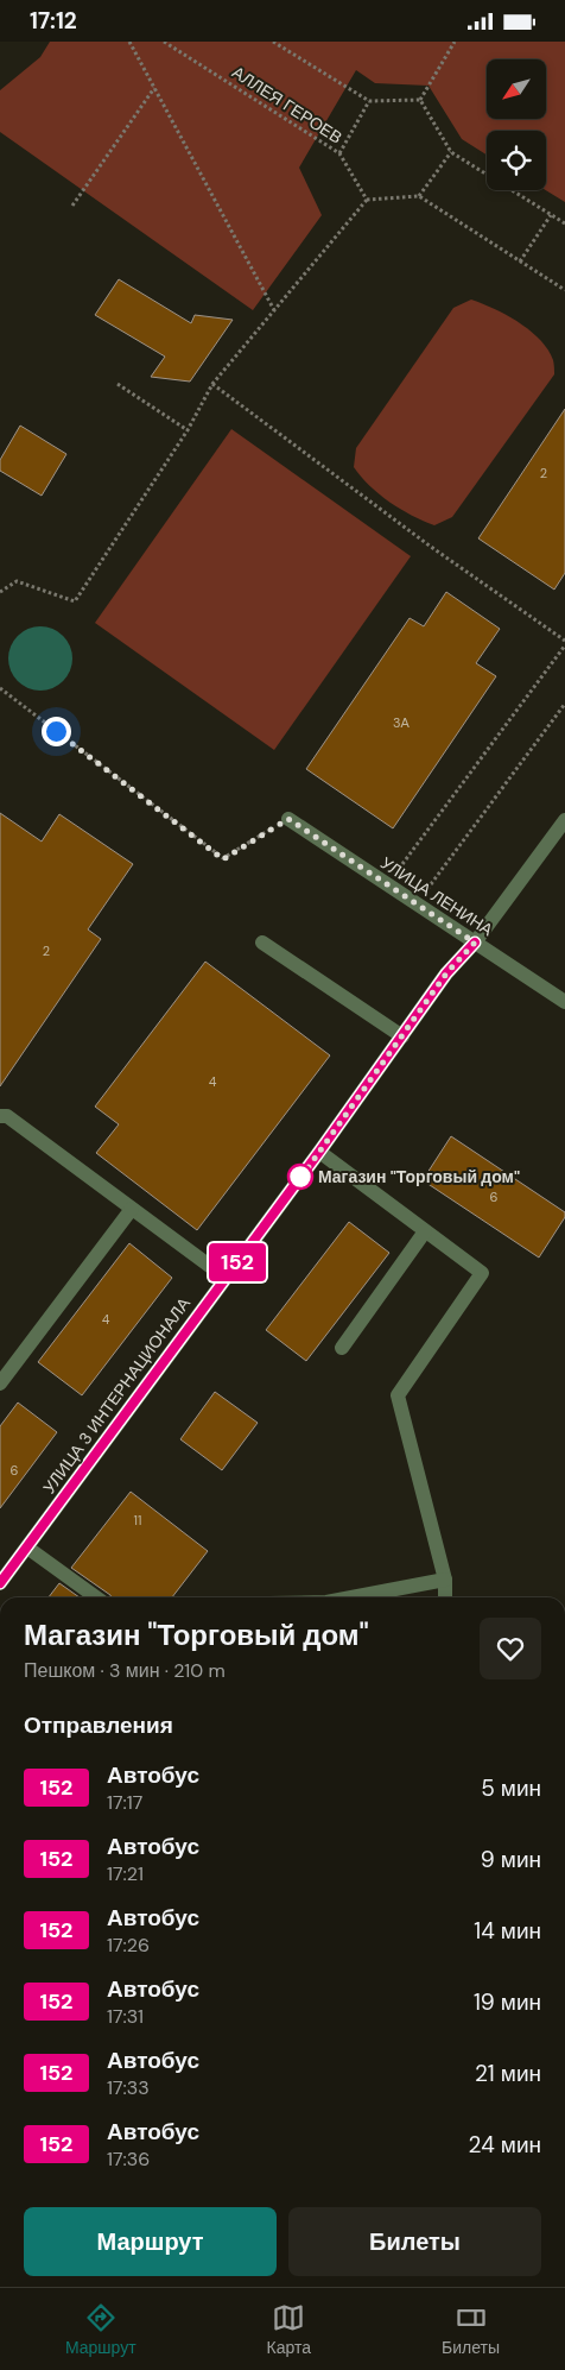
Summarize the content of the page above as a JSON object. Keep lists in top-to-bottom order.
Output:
{
  "streets": {
    "street": ["УЛИЦА ЛЕНИНА", "УЛИЦА 3 ИНТЕРНАЦИОНАЛА"],
    "path": ["АЛЛЕЯ ГЕРОЕВ"]
  },
  "crossings": [
    ["УЛИЦА ЛЕНИНА", "УЛИЦА 3 ИНТЕРНАЦИОНАЛА"]
  ],
  "places": ["Магазин \"Торговый дом\""],
  "lines": ["bus line 152"],
  "house_numbers": [
    "2",
    "3А",
    "2",
    "4",
    "6",
    "4",
    "6",
    "11"
  ],
  "north": "bottom left",
  "page": {
    "status": "17:12",
    "on_map": "152",
    "heading": [
      ["Магазин \"Торговый дом\"", "Пешком · 3 мин · 210 m"],
      "Отправления"
    ],
    "list": [
      {
        "mark": "152",
        "name": "Автобус",
        "note": "17:17",
        "value": "5 мин"
      },
      {
        "mark": "152",
        "name": "Автобус",
        "note": "17:21",
        "value": "9 мин"
      },
      {
        "mark": "152",
        "name": "Автобус",
        "note": "17:26",
        "value": "14 мин"
      },
      {
        "mark": "152",
        "name": "Автобус",
        "note": "17:31",
        "value": "19 мин"
      },
      {
        "mark": "152",
        "name": "Автобус",
        "note": "17:33",
        "value": "21 мин"
      },
      {
        "mark": "152",
        "name": "Автобус",
        "note": "17:36",
        "value": "24 мин"
      }
    ],
    "buttons": ["Маршрут", "Билеты"],
    "tabs": ["Маршрут", "Карта", "Билеты"]
  }
}
